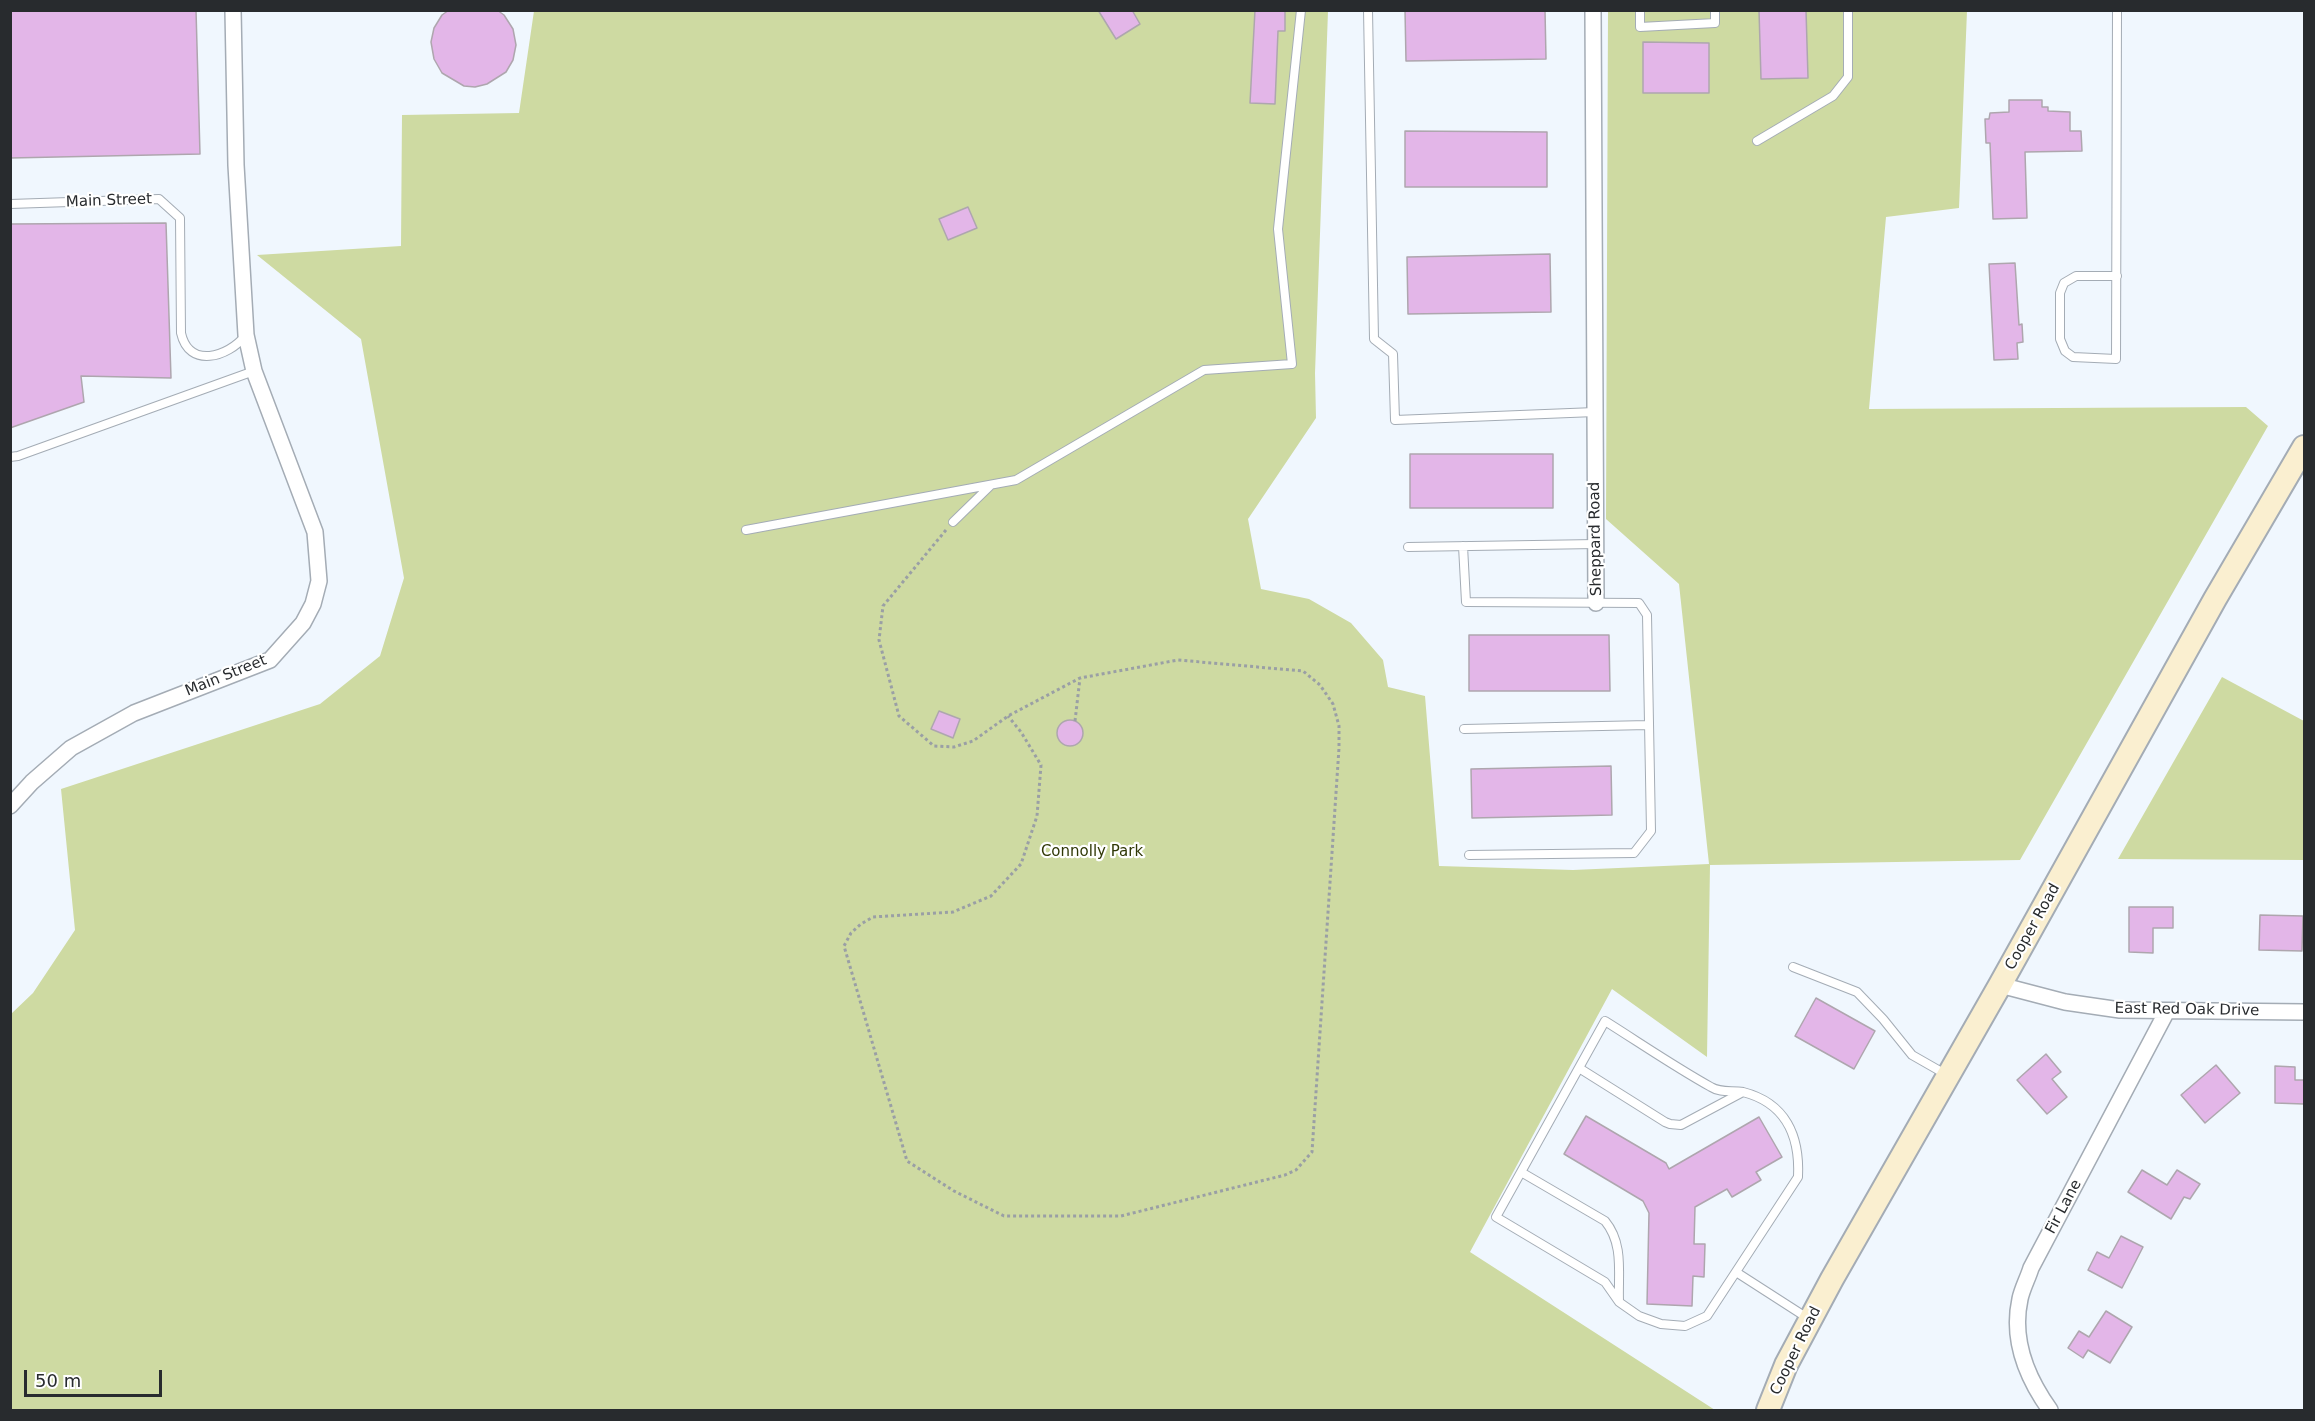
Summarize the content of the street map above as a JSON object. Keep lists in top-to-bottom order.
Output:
{
  "streets": {
    "street": [
      "Main Street",
      "Sheppard Road",
      "Cooper Road",
      "East Red Oak Drive",
      "Fir Lane"
    ]
  },
  "crossings": [
    ["Cooper Road", "East Red Oak Drive"],
    ["East Red Oak Drive", "Fir Lane"]
  ],
  "parks": ["Connolly Park"],
  "scale_bar": "50 m"
}
